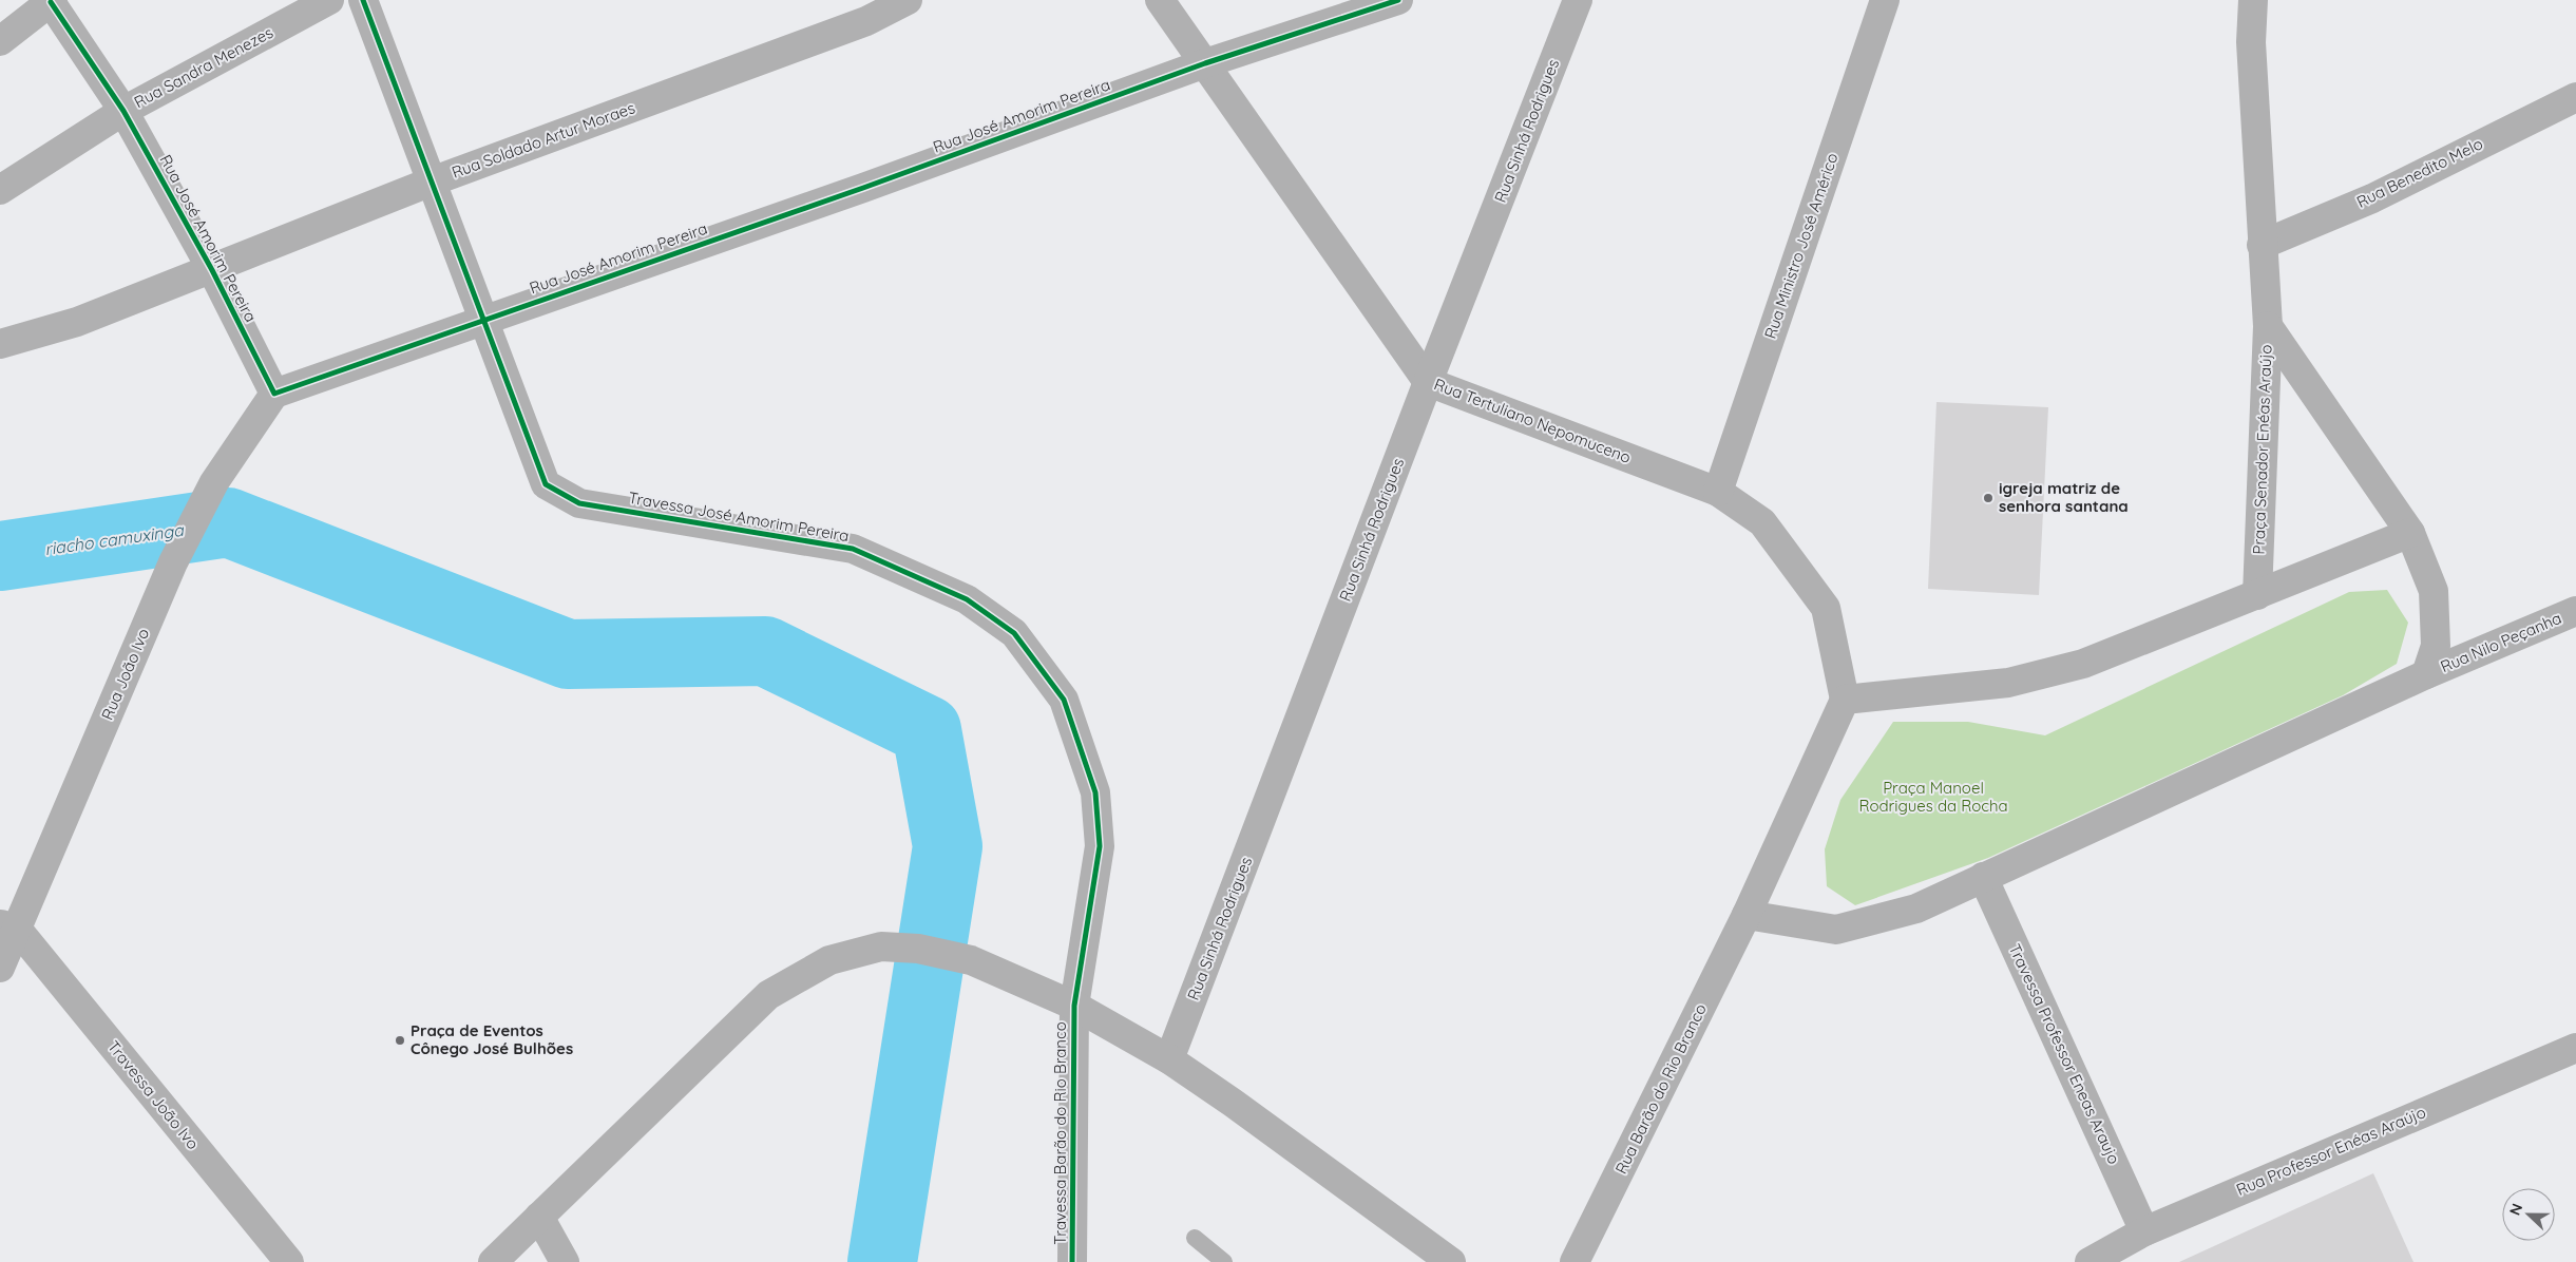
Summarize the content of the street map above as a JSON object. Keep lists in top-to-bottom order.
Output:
{
  "streets": {
    "street": [
      "Rua Sandra Menezes",
      "Rua José Amorim Pereira",
      "Rua Sinhá Rodrigues",
      "Rua Soldado Artur Moraes",
      "Rua Benedito Melo",
      "Rua Ministro José Américo",
      "Rua Tertuliano Nepomuceno",
      "Praça Senador Enéas Araújo",
      "Travessa José Amorim Pereira",
      "Rua Nilo Peçanha",
      "Rua João Ivo",
      "Travessa Professor Eneas Araujo",
      "Rua Barão do Rio Branco",
      "Travessa João Ivo",
      "Travessa Barão do Rio Branco",
      "Rua Professor Enéas Araújo"
    ]
  },
  "crossings": [
    ["Rua Sandra Menezes", "Rua José Amorim Pereira"],
    ["Rua José Amorim Pereira", "Rua Soldado Artur Moraes"],
    ["Rua José Amorim Pereira", "Rua Tertuliano Nepomuceno"],
    ["Rua José Amorim Pereira", "Travessa José Amorim Pereira"],
    ["Rua José Amorim Pereira", "Rua João Ivo"],
    ["Rua Sinhá Rodrigues", "Rua Tertuliano Nepomuceno"],
    ["Rua Soldado Artur Moraes", "Travessa José Amorim Pereira"],
    ["Rua Ministro José Américo", "Rua Tertuliano Nepomuceno"],
    ["Praça Senador Enéas Araújo", "Rua Nilo Peçanha"],
    ["Travessa José Amorim Pereira", "Travessa Barão do Rio Branco"],
    ["Rua João Ivo", "Travessa João Ivo"],
    ["Travessa Professor Eneas Araujo", "Rua Professor Enéas Araújo"]
  ],
  "water": ["riacho camuxinga"],
  "parks": ["Praça Manoel Rodrigues da Rocha"],
  "places": ["igreja matriz de senhora santana", "Praça de Eventos Cônego José Bulhões"],
  "north": "left"
}
